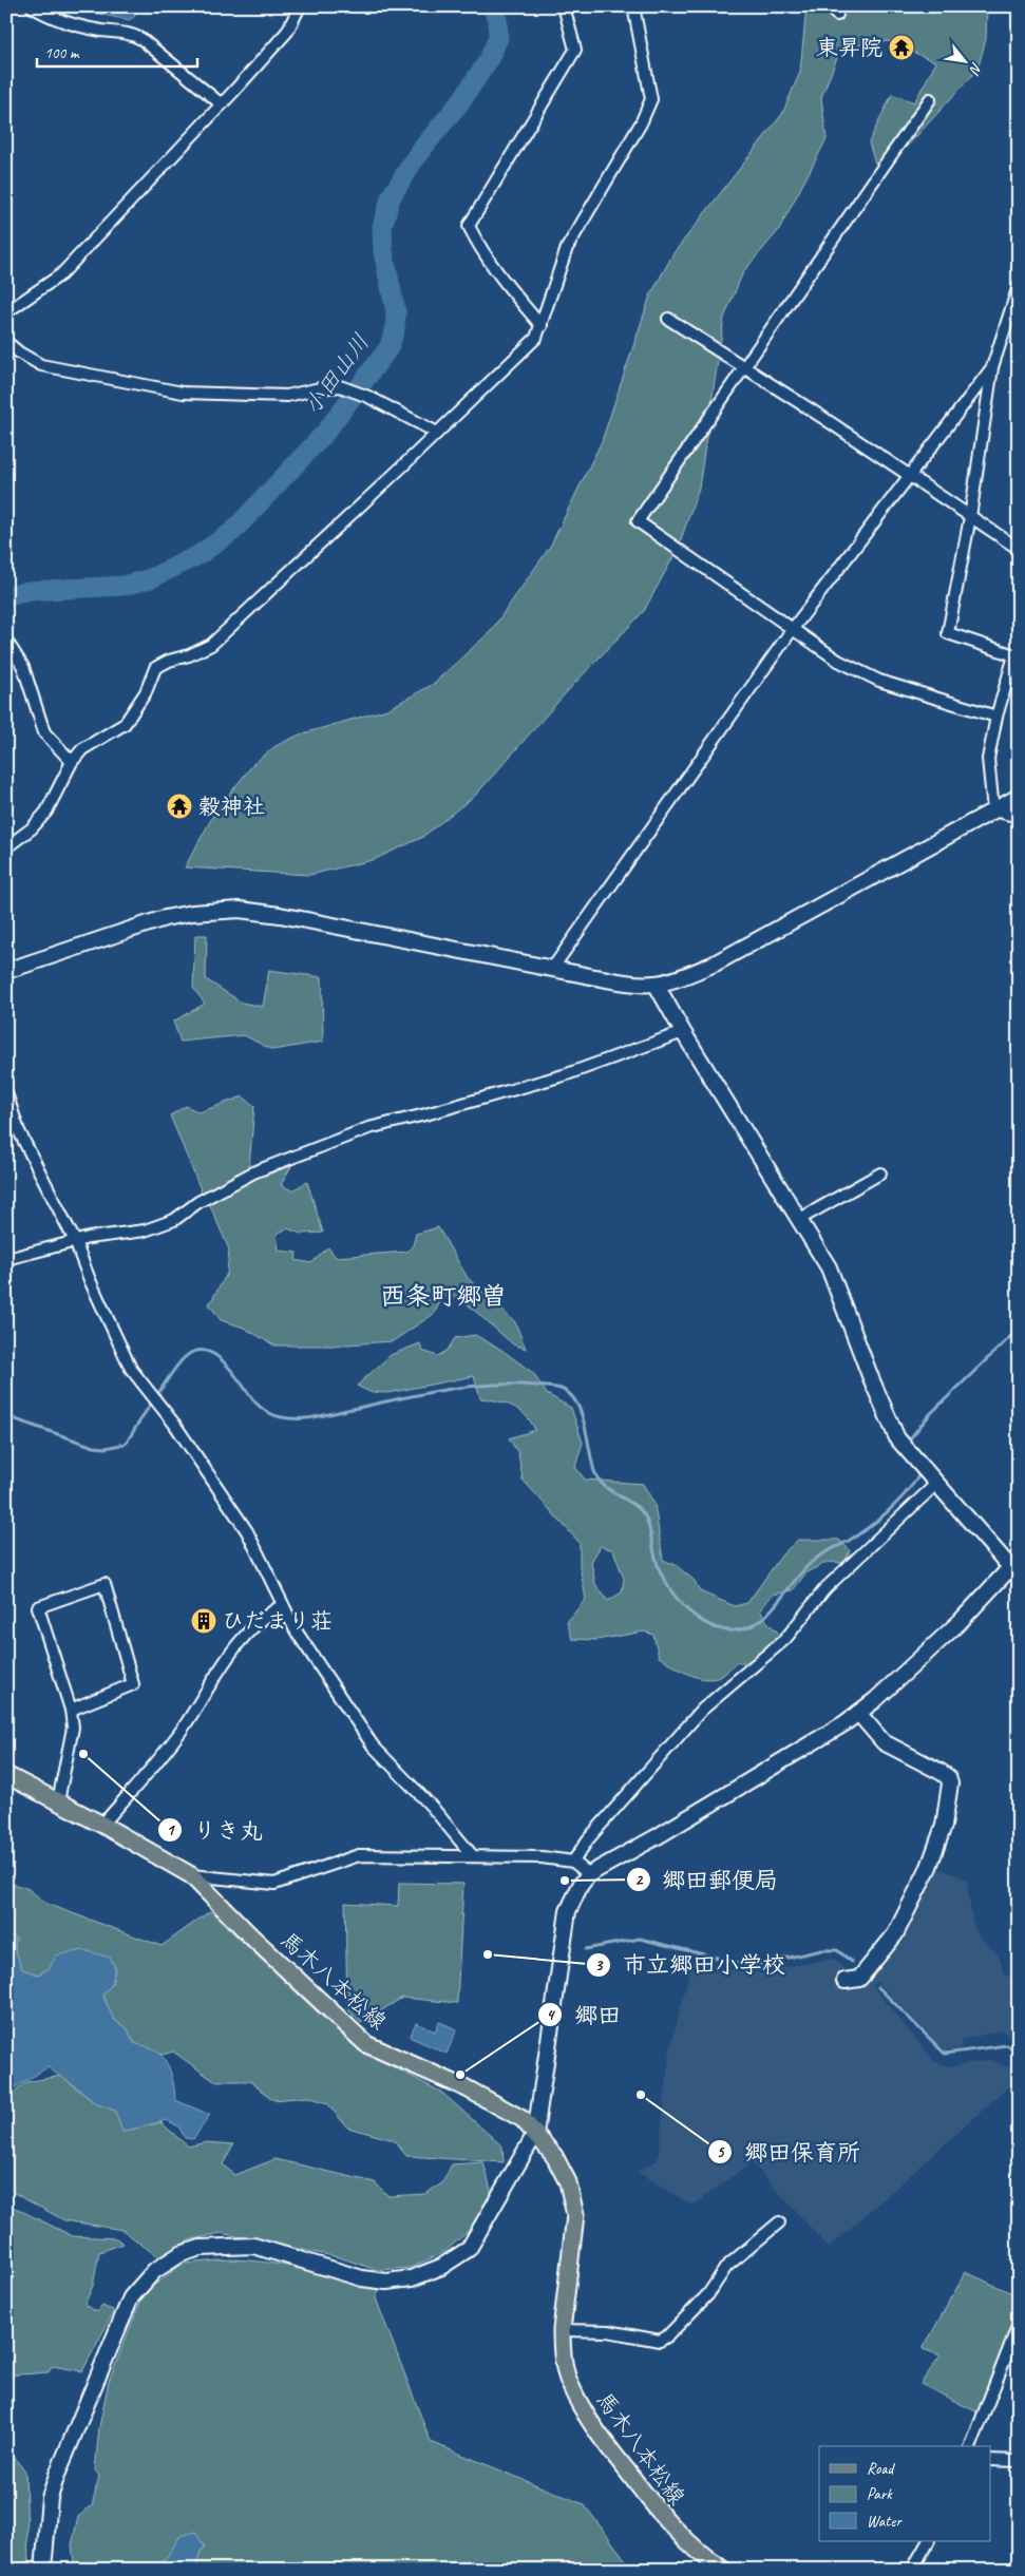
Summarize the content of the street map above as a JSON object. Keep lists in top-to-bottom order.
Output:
{
  "streets": {
    "main road": ["馬木八本松線"]
  },
  "districts": ["西条町郷曽"],
  "water": ["小田山川"],
  "places": {
    "temple": ["東昇院", "穀神社"],
    "building": ["ひだまり荘"],
    "other": [
      "りき丸",
      "郷田郵便局",
      "市立郷田小学校",
      "郷田",
      "郷田保育所"
    ]
  },
  "legend": ["Road", "Park", "Water"],
  "scale_bar": "100 m",
  "north": "bottom right"
}
